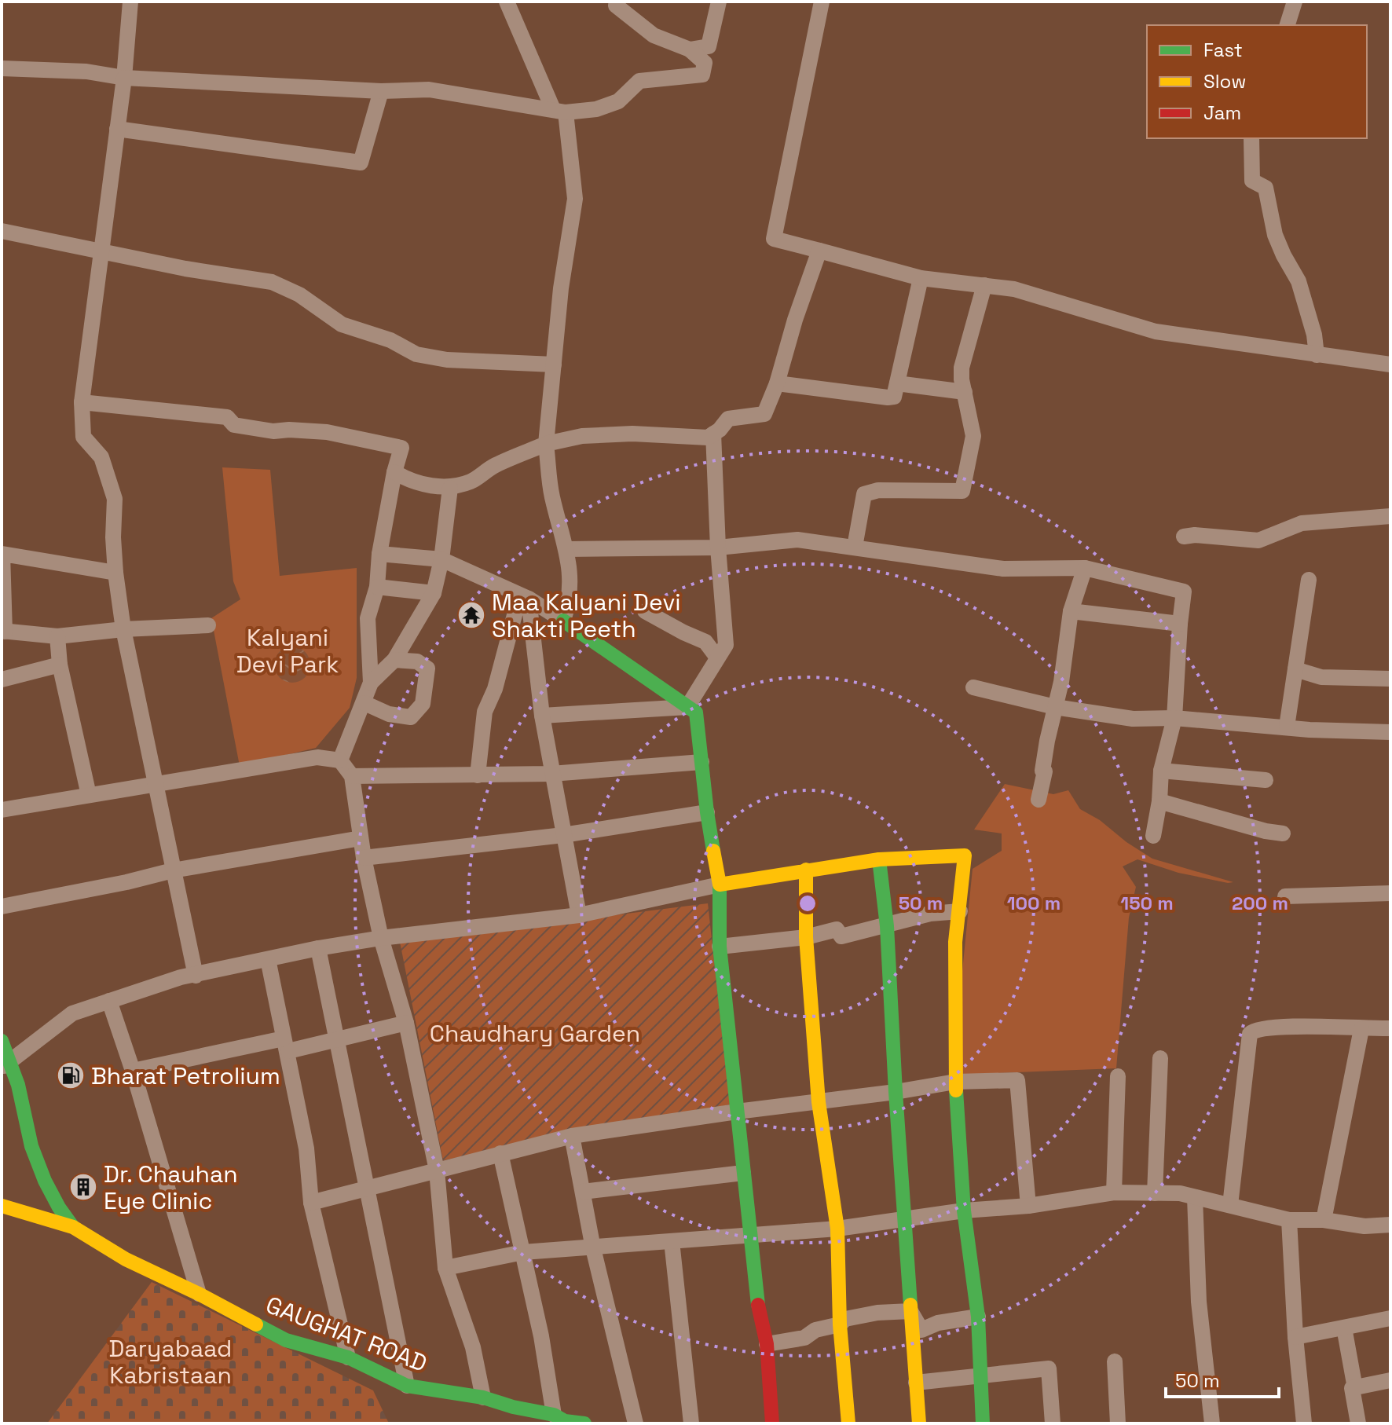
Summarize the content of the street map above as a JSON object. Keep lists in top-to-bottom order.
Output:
{
  "streets": {
    "street": ["GAUGHAT ROAD"]
  },
  "parks": ["Kalyani Devi Park", "Chaudhary Garden", "Daryabaad Kabristaan"],
  "places": {
    "temple": ["Maa Kalyani Devi Shakti Peeth"],
    "fuel station": ["Bharat Petrolium"],
    "building": ["Dr. Chauhan Eye Clinic"]
  },
  "legend": ["Fast", "Slow", "Jam"],
  "scale_bar": "50 m",
  "rings": [
    "50 m",
    "100 m",
    "150 m",
    "200 m"
  ]
}
